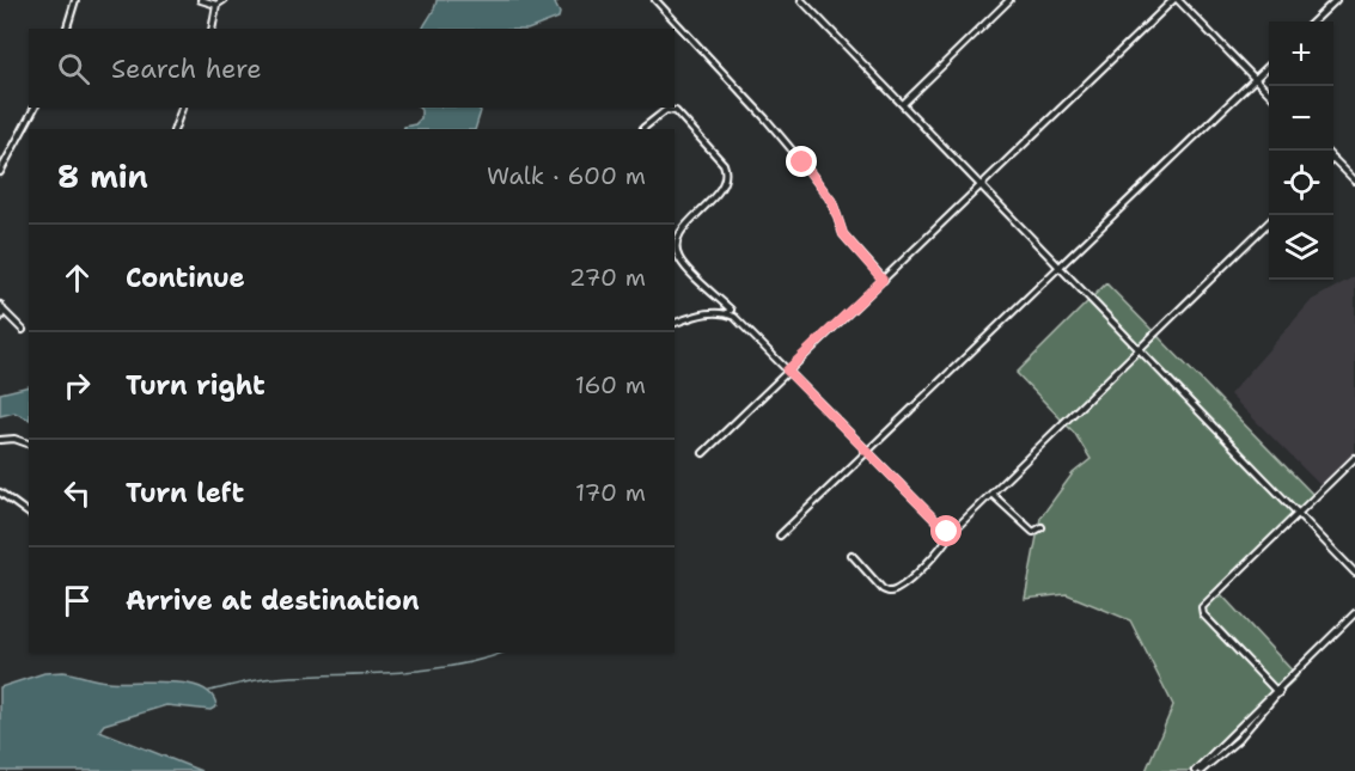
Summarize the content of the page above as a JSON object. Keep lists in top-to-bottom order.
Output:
{
  "page": {
    "map_buttons": ["+", "−"],
    "search": "Search here",
    "heading": ["8 min", "Walk · 600 m"],
    "list": [
      ["Continue", "270 m"],
      ["Turn right", "160 m"],
      ["Turn left", "170 m"],
      "Arrive at destination"
    ]
  }
}
